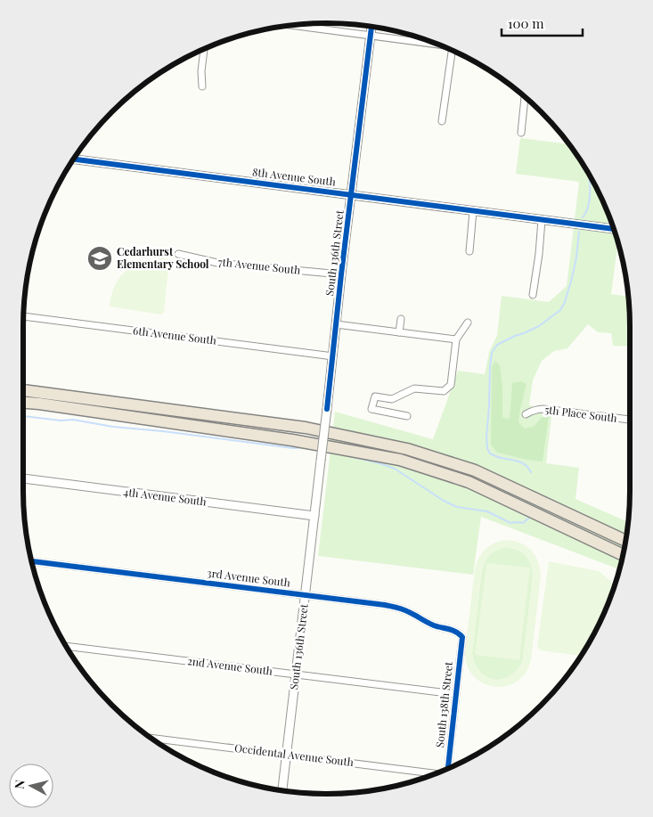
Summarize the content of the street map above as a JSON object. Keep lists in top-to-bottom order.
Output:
{
  "streets": {
    "street": [
      "8th Avenue South",
      "South 136th Street",
      "7th Avenue South",
      "6th Avenue South",
      "5th Place South",
      "4th Avenue South",
      "3rd Avenue South",
      "2nd Avenue South",
      "South 138th Street",
      "Occidental Avenue South"
    ]
  },
  "crossings": [
    ["8th Avenue South", "South 136th Street"],
    ["South 136th Street", "7th Avenue South"],
    ["South 136th Street", "6th Avenue South"],
    ["South 136th Street", "4th Avenue South"],
    ["South 136th Street", "3rd Avenue South"],
    ["South 136th Street", "2nd Avenue South"],
    ["South 136th Street", "Occidental Avenue South"],
    ["3rd Avenue South", "South 138th Street"],
    ["2nd Avenue South", "South 138th Street"]
  ],
  "places": {
    "school or university": ["Cedarhurst Elementary School"]
  },
  "scale_bar": "100 m",
  "north": "left"
}
